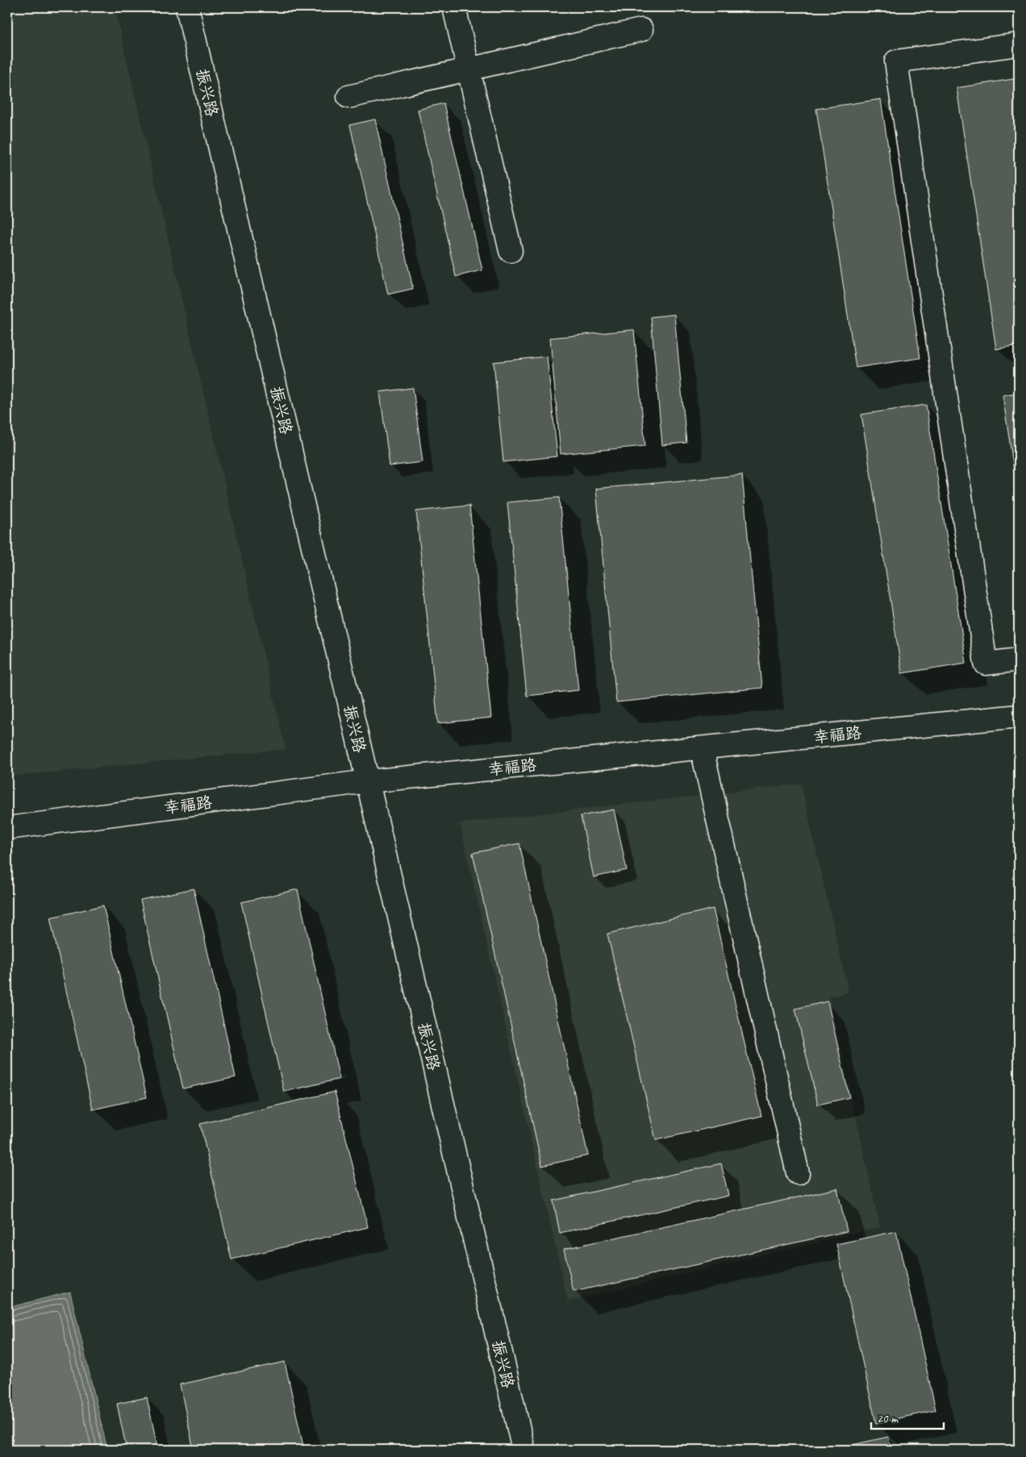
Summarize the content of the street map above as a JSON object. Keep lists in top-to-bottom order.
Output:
{
  "streets": {
    "street": ["振兴路", "幸福路"]
  },
  "crossings": [
    ["振兴路", "幸福路"]
  ],
  "scale_bar": "20 m"
}
